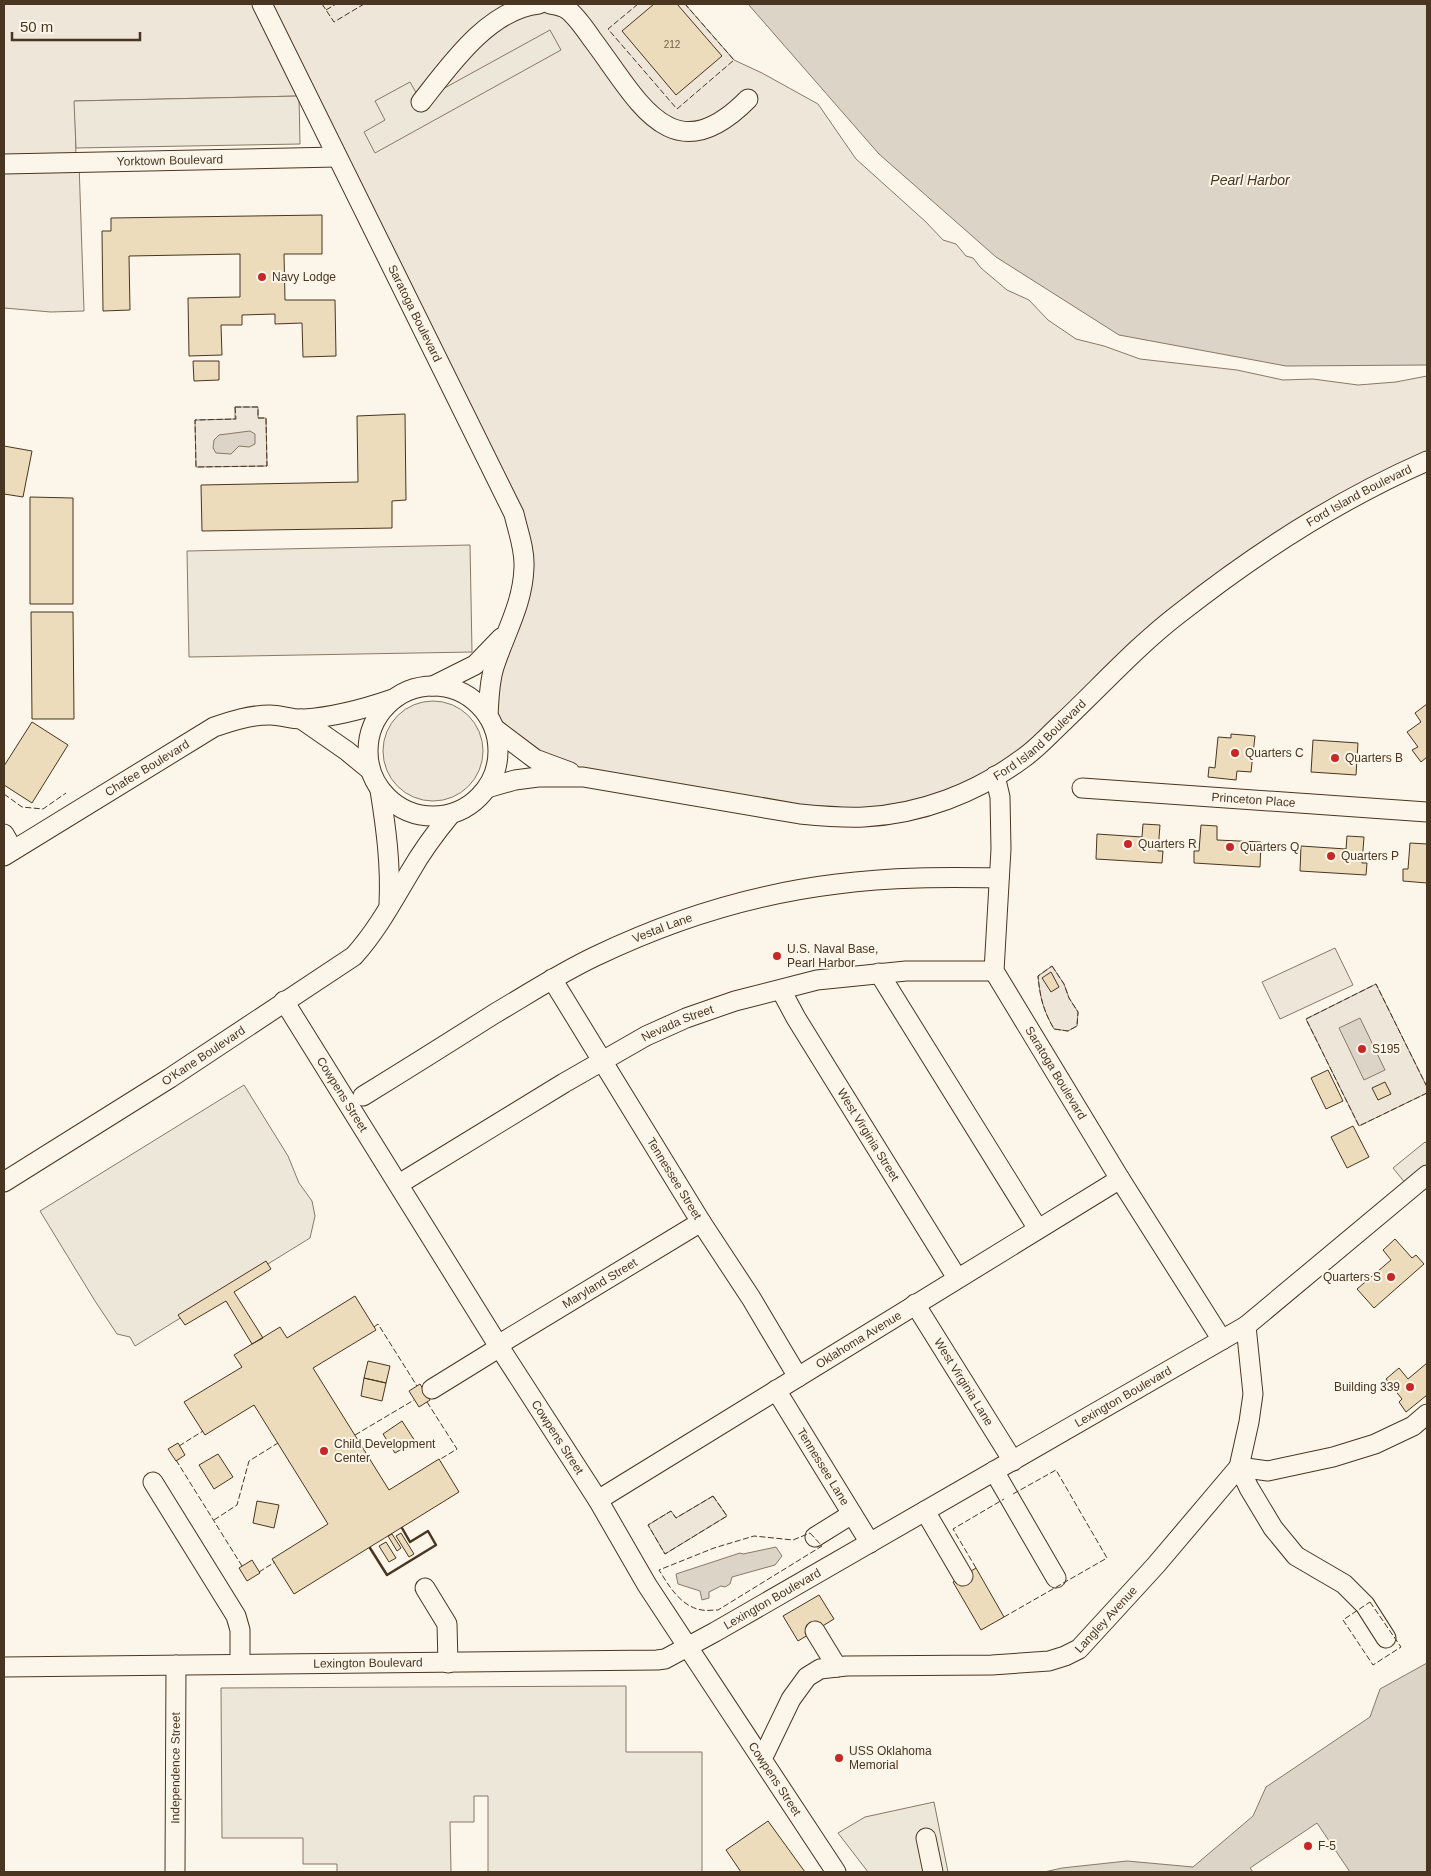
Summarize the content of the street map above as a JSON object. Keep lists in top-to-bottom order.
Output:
{
  "streets": {
    "street": [
      "Yorktown Boulevard",
      "Saratoga Boulevard",
      "Ford Island Boulevard",
      "Chafee Boulevard",
      "Princeton Place",
      "Vestal Lane",
      "Nevada Street",
      "O'Kane Boulevard",
      "Cowpens Street",
      "West Virginia Street",
      "Tennessee Street",
      "Maryland Street",
      "Oklahoma Avenue",
      "West Virginia Lane",
      "Lexington Boulevard",
      "Tennessee Lane",
      "Langley Avenue",
      "Independence Street"
    ]
  },
  "crossings": [
    ["Yorktown Boulevard", "Saratoga Boulevard"],
    ["Saratoga Boulevard", "Ford Island Boulevard"],
    ["Saratoga Boulevard", "Chafee Boulevard"],
    ["Saratoga Boulevard", "Nevada Street"],
    ["Saratoga Boulevard", "O'Kane Boulevard"],
    ["Saratoga Boulevard", "Oklahoma Avenue"],
    ["Saratoga Boulevard", "Lexington Boulevard"],
    ["Ford Island Boulevard", "Chafee Boulevard"],
    ["Ford Island Boulevard", "O'Kane Boulevard"],
    ["Chafee Boulevard", "O'Kane Boulevard"],
    ["Vestal Lane", "Tennessee Street"],
    ["Nevada Street", "Cowpens Street"],
    ["Nevada Street", "West Virginia Street"],
    ["Nevada Street", "Tennessee Street"],
    ["O'Kane Boulevard", "Cowpens Street"],
    ["Cowpens Street", "Maryland Street"],
    ["Cowpens Street", "Oklahoma Avenue"],
    ["Cowpens Street", "Lexington Boulevard"],
    ["West Virginia Street", "Oklahoma Avenue"],
    ["Tennessee Street", "Maryland Street"],
    ["Tennessee Street", "Oklahoma Avenue"],
    ["Oklahoma Avenue", "West Virginia Lane"],
    ["Oklahoma Avenue", "Tennessee Lane"],
    ["West Virginia Lane", "Lexington Boulevard"],
    ["Lexington Boulevard", "Tennessee Lane"],
    ["Lexington Boulevard", "Independence Street"]
  ],
  "water": ["Pearl Harbor"],
  "places": [
    "Navy Lodge",
    "Quarters C",
    "Quarters B",
    "Quarters R",
    "Quarters Q",
    "Quarters P",
    "U.S. Naval Base, Pearl Harbor",
    "S195",
    "Quarters S",
    "Building 339",
    "Child Development Center",
    "USS Oklahoma Memorial",
    "F-5"
  ],
  "house_numbers": ["212"],
  "scale_bar": "50 m"
}
